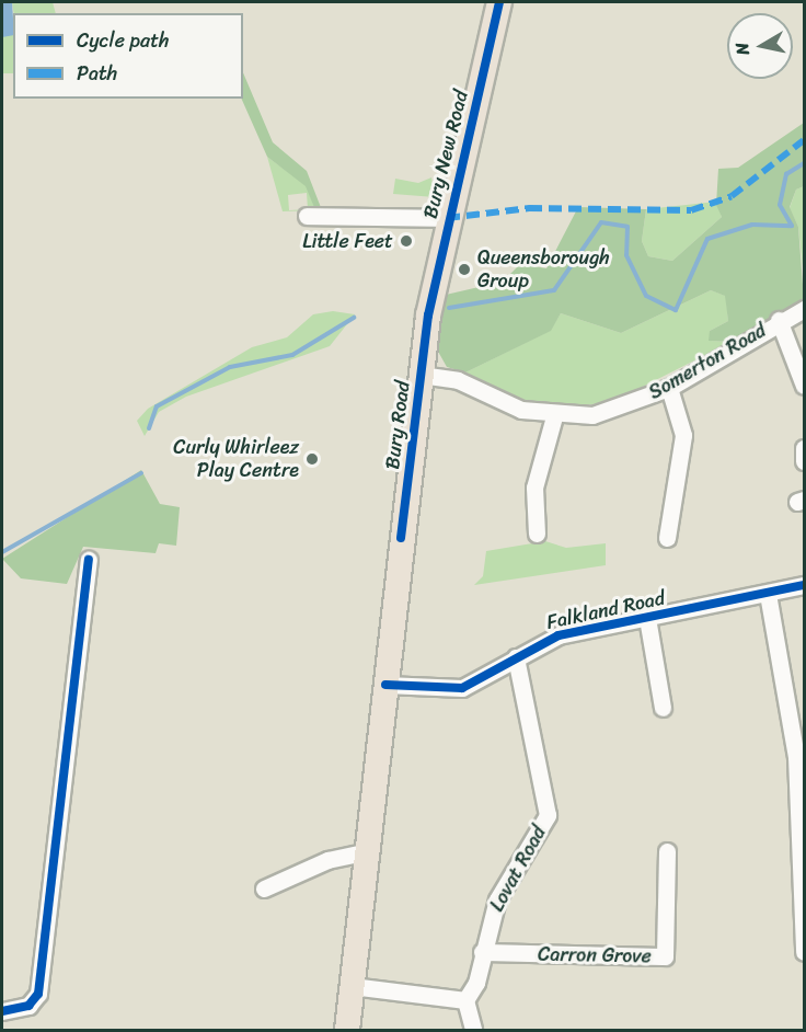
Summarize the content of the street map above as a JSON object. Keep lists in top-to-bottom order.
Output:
{
  "streets": {
    "highway": ["Bury New Road", "Bury Road"],
    "street": [
      "Somerton Road",
      "Falkland Road",
      "Lovat Road",
      "Carron Grove"
    ]
  },
  "crossings": [
    ["Bury New Road", "Bury Road"],
    ["Somerton Road", "Bury Road"],
    ["Bury Road", "Falkland Road"],
    ["Falkland Road", "Lovat Road"],
    ["Lovat Road", "Carron Grove"]
  ],
  "places": ["Little Feet", "Queensborough Group", "Curly Whirleez Play Centre"],
  "legend": ["Cycle path", "Path"],
  "north": "left"
}
